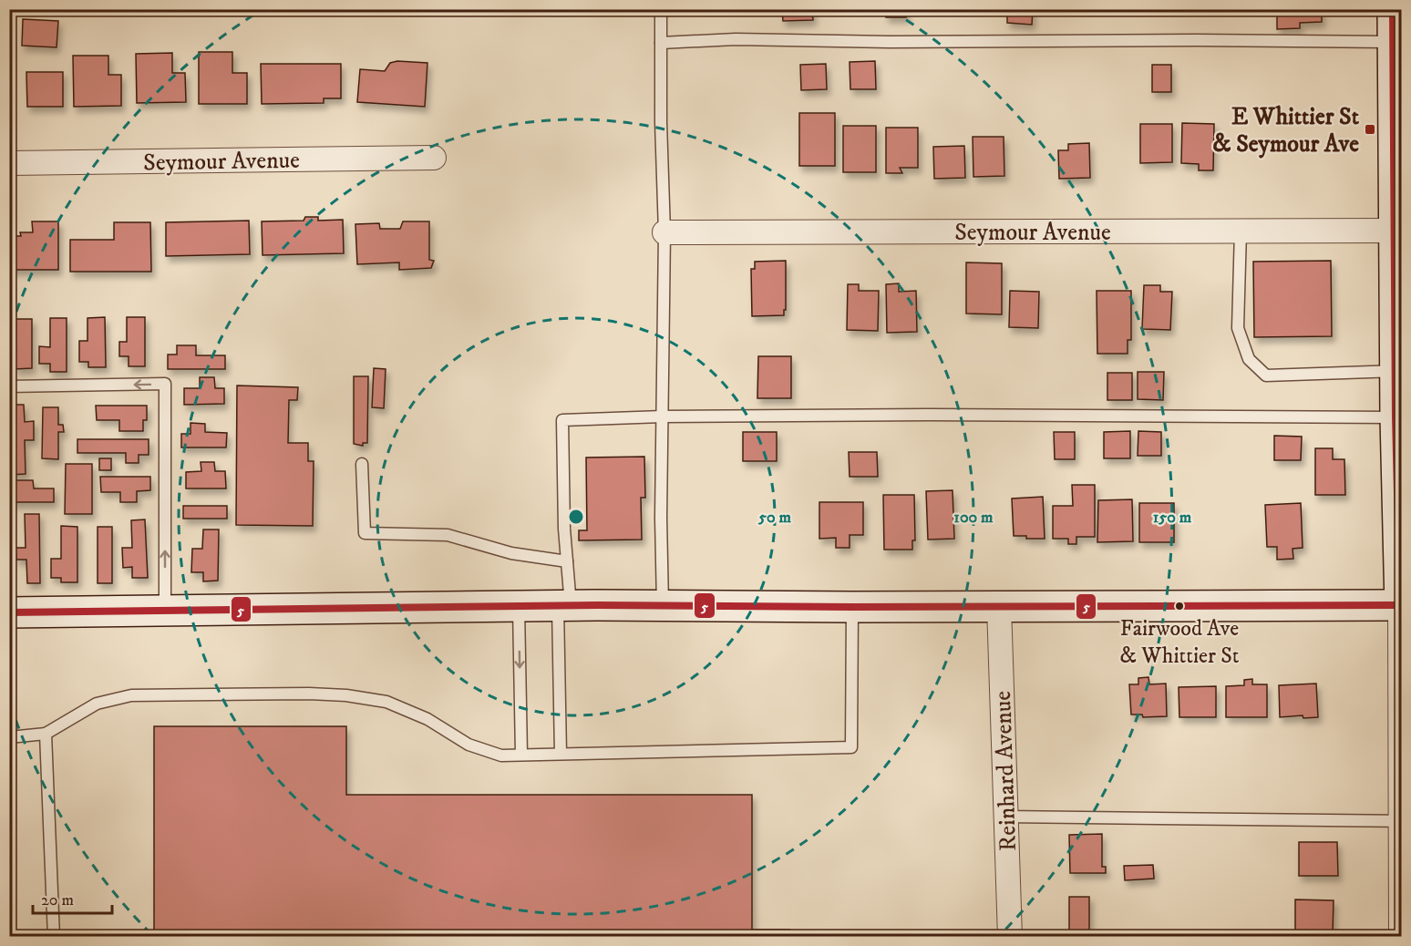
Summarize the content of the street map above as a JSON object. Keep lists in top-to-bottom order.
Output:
{
  "streets": {
    "street": ["Seymour Avenue", "Reinhard Avenue"]
  },
  "places": {
    "transit": ["E Whittier St & Seymour Ave"],
    "other": ["Fairwood Ave & Whittier St"]
  },
  "lines": ["transit line 5"],
  "scale_bar": "20 m",
  "rings": ["50 m", "100 m", "150 m"]
}
